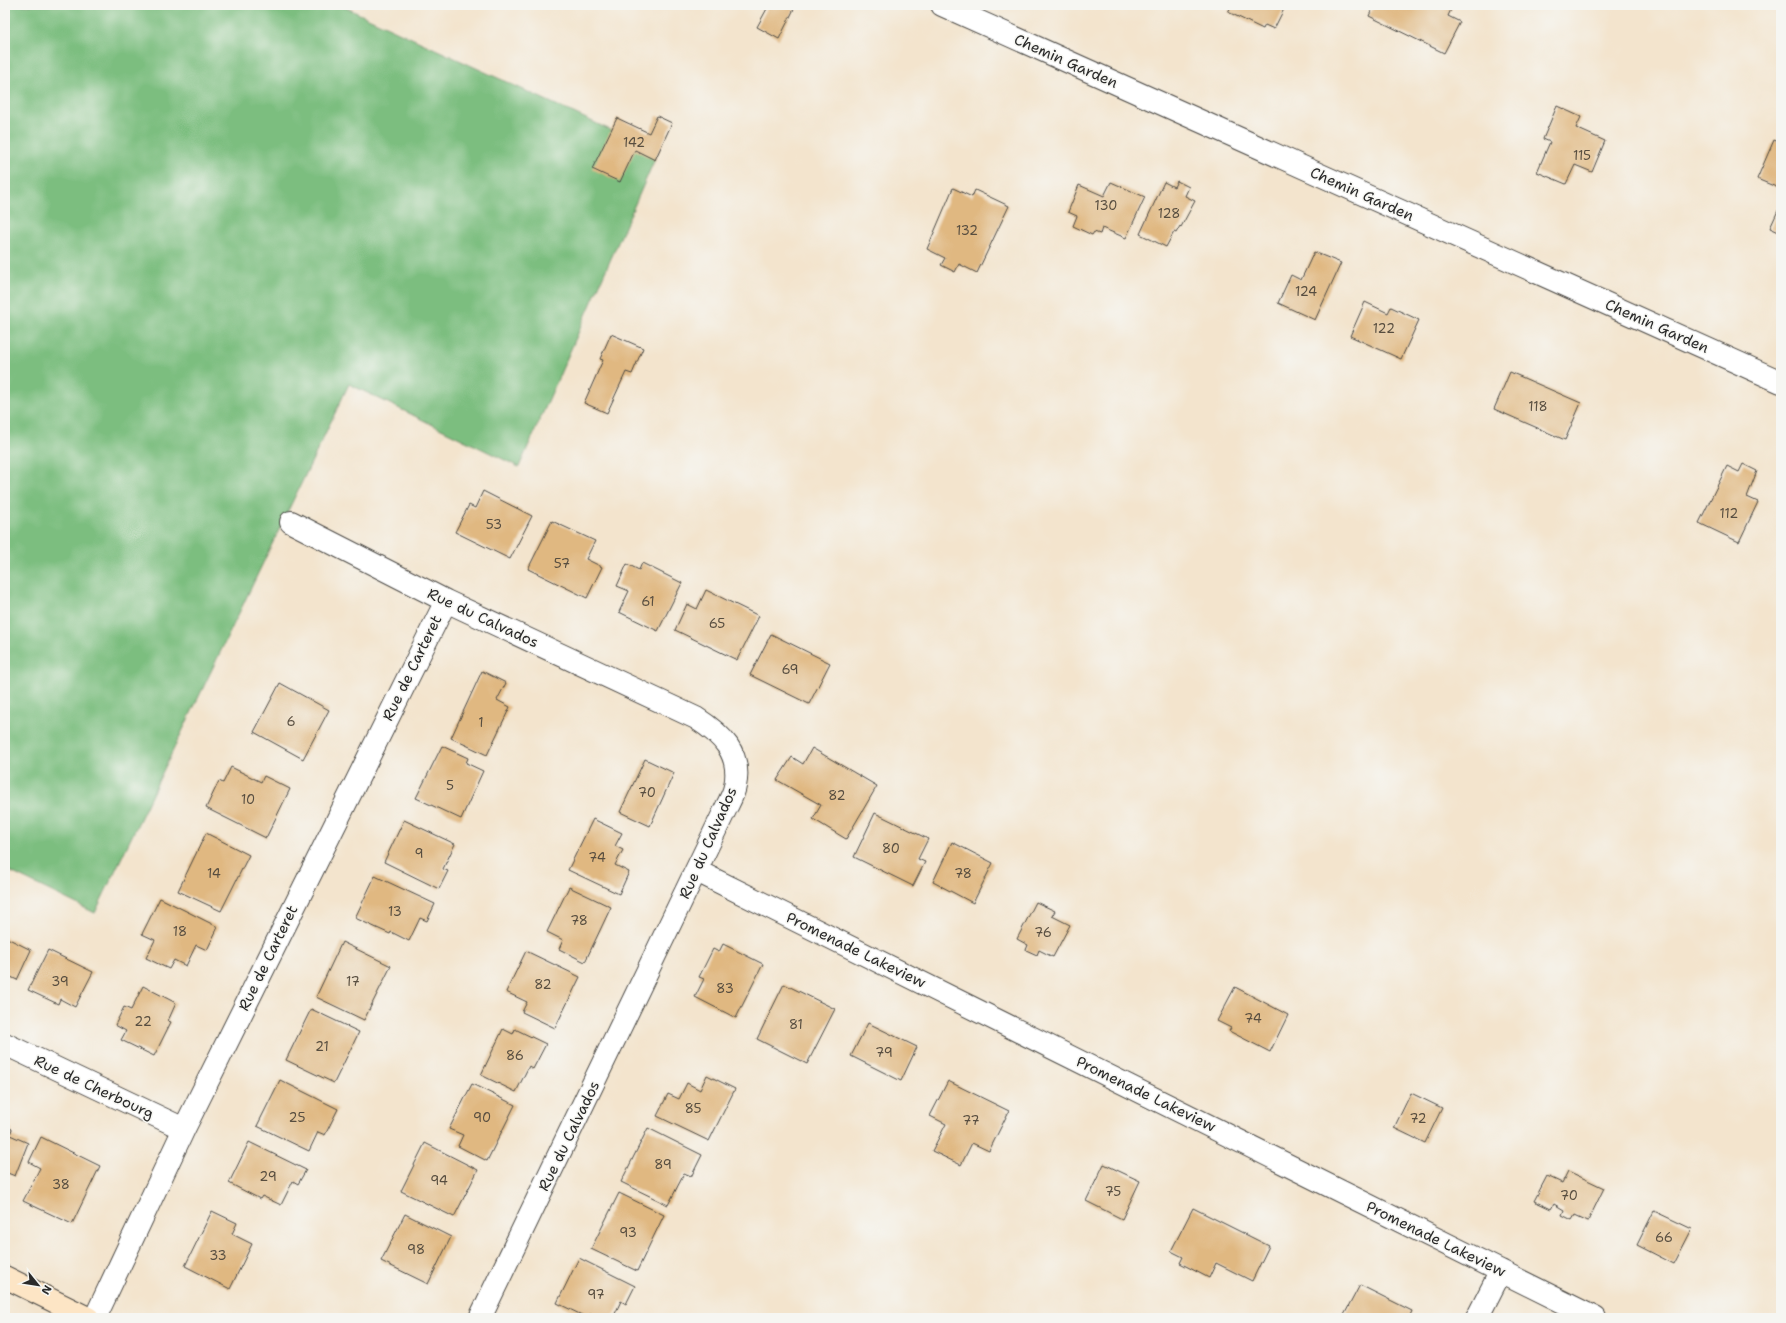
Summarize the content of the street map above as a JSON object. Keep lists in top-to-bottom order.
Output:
{
  "streets": {
    "street": [
      "Chemin Garden",
      "Rue du Calvados",
      "Rue de Carteret",
      "Promenade Lakeview",
      "Rue de Cherbourg"
    ]
  },
  "crossings": [
    ["Rue du Calvados", "Rue de Carteret"],
    ["Rue du Calvados", "Promenade Lakeview"],
    ["Rue de Carteret", "Rue de Cherbourg"]
  ],
  "house_numbers": [
    "142",
    "115",
    "130",
    "128",
    "132",
    "124",
    "122",
    "118",
    "112",
    "53",
    "57",
    "61",
    "65",
    "69",
    "6",
    "1",
    "5",
    "70",
    "82",
    "10",
    "80",
    "9",
    "74",
    "14",
    "78",
    "13",
    "78",
    "18",
    "76",
    "39",
    "17",
    "82",
    "83",
    "74",
    "22",
    "81",
    "21",
    "79",
    "86",
    "85",
    "25",
    "90",
    "72",
    "77",
    "89",
    "29",
    "94",
    "38",
    "75",
    "70",
    "93",
    "66",
    "98",
    "33",
    "97"
  ],
  "north": "bottom right"
}
